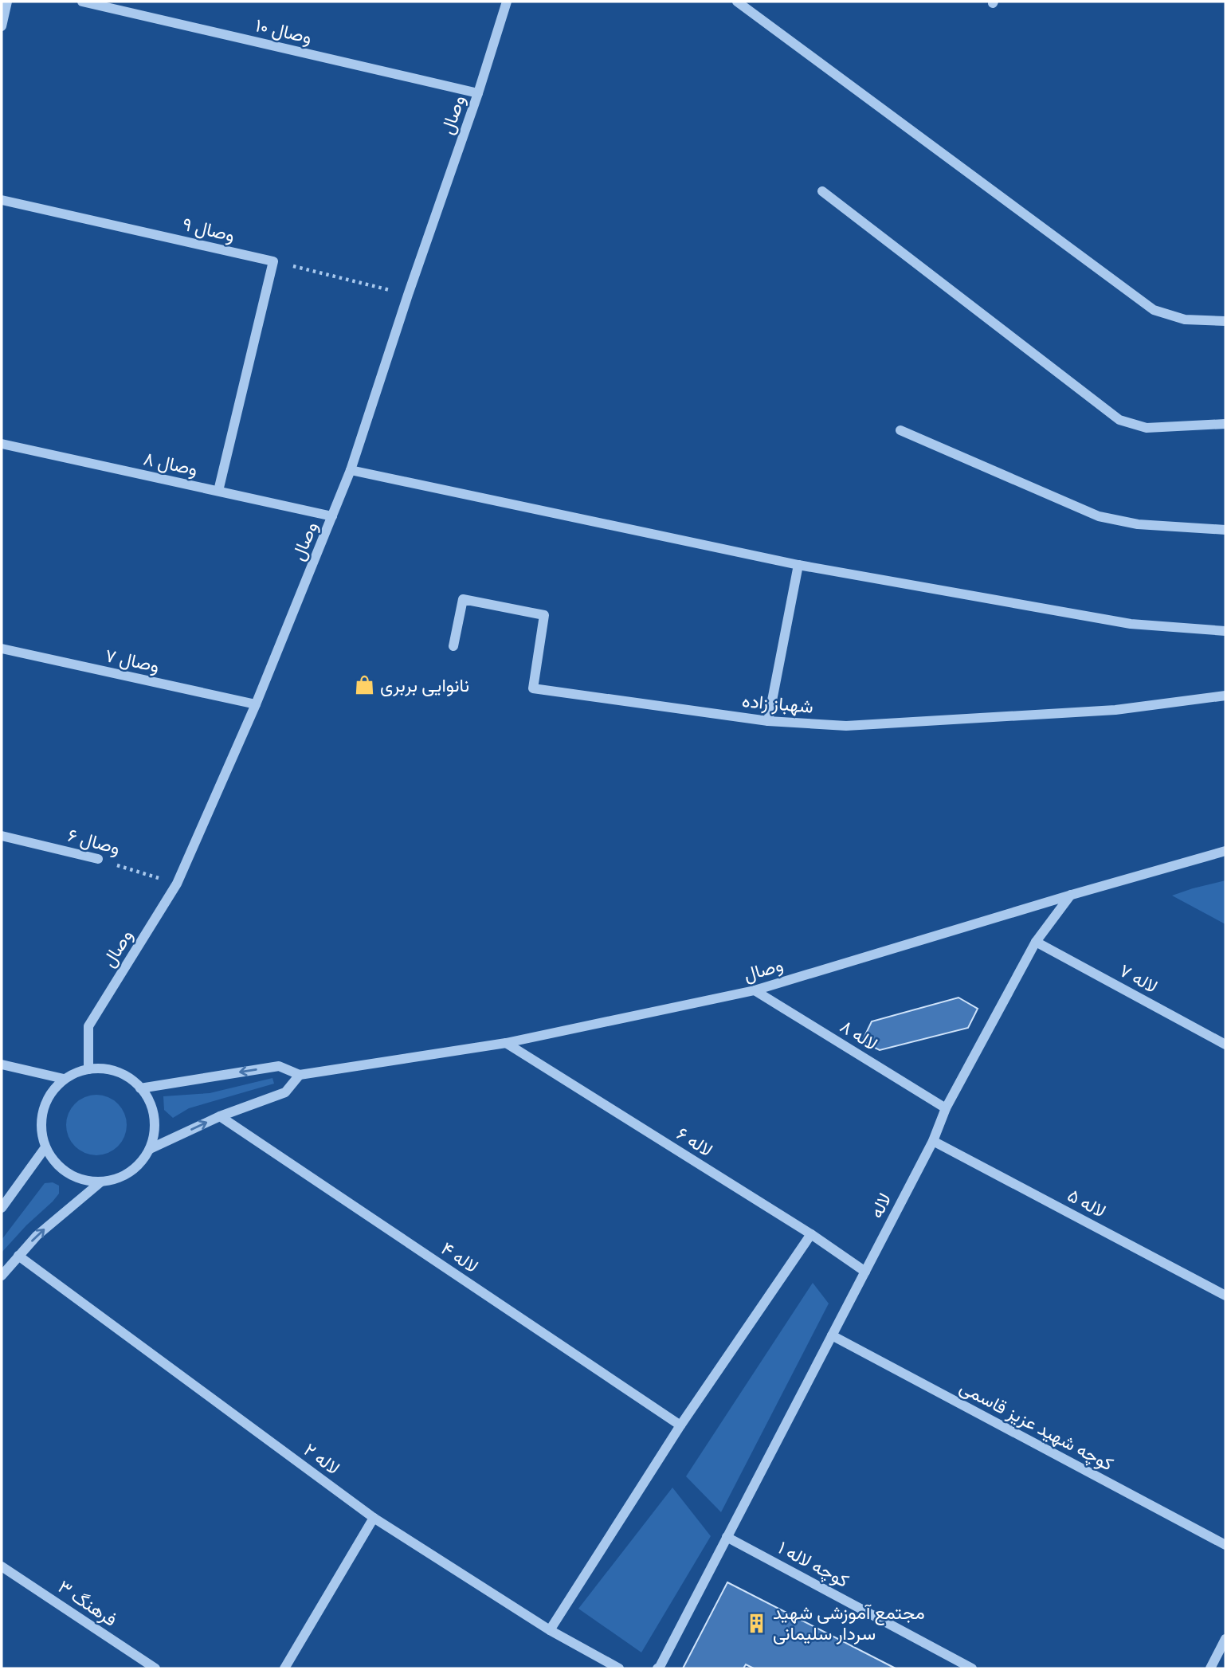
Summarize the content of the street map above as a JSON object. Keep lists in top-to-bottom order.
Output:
{
  "streets": {
    "street": [
      "وصال ۱۰",
      "وصال",
      "وصال ۹",
      "وصال ۸",
      "وصال ۷",
      "شهباز زاده",
      "وصال ۶",
      "لاله ۷",
      "لاله ۸",
      "لاله ۶",
      "لاله ۵",
      "لاله",
      "لاله ۴",
      "کوچه شهید عزیز قاسمی",
      "لاله ۲",
      "کوچه لاله ۱",
      "فرهنگ ۳"
    ]
  },
  "crossings": [
    ["وصال ۱۰", "وصال"],
    ["وصال", "وصال ۸"],
    ["وصال", "وصال ۷"],
    ["وصال", "وصال ۶"],
    ["وصال", "لاله ۸"],
    ["وصال", "لاله ۶"],
    ["وصال", "لاله"],
    ["لاله ۷", "لاله"],
    ["لاله ۸", "لاله"],
    ["لاله ۶", "لاله"],
    ["لاله ۵", "لاله"],
    ["لاله", "کوچه شهید عزیز قاسمی"],
    ["لاله", "کوچه لاله ۱"]
  ],
  "places": {
    "shop": ["نانوایی بربری"],
    "building": ["مجتمع آموزشی شهید سردار سلیمانی"]
  }
}
